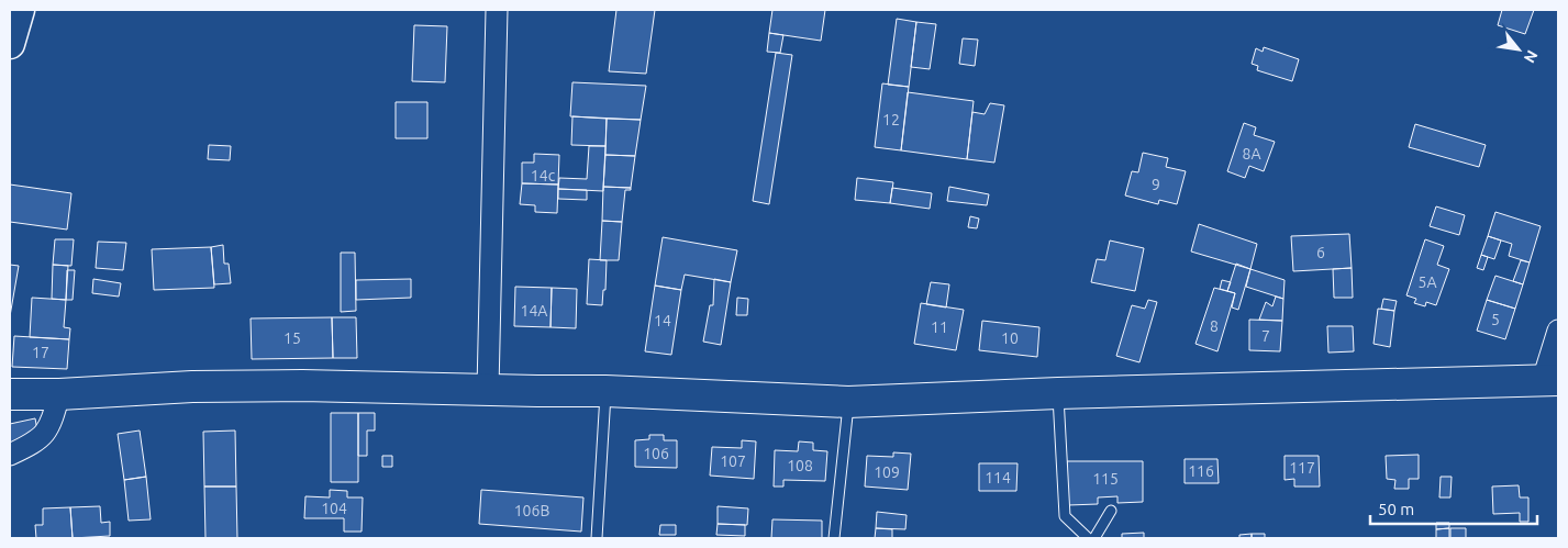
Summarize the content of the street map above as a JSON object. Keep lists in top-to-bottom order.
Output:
{
  "house_numbers": [
    "12",
    "8A",
    "14c",
    "9",
    "6",
    "5A",
    "14A",
    "5",
    "14",
    "8",
    "11",
    "7",
    "15",
    "10",
    "17",
    "106",
    "107",
    "108",
    "117",
    "116",
    "109",
    "114",
    "115",
    "104",
    "106B"
  ],
  "scale_bar": "50 m",
  "north": "bottom right"
}
